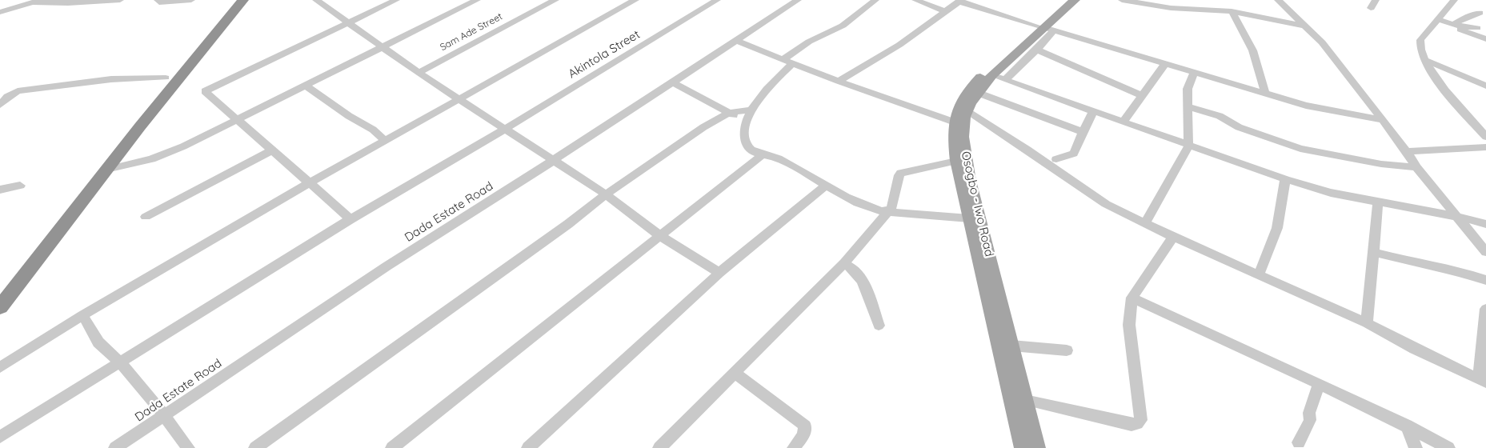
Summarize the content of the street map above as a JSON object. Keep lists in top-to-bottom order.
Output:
{
  "streets": {
    "main road": ["Osogbo - Iwo Road"],
    "street": ["Sam Ade Street", "Akintola Street", "Dada Estate Road"]
  }
}
